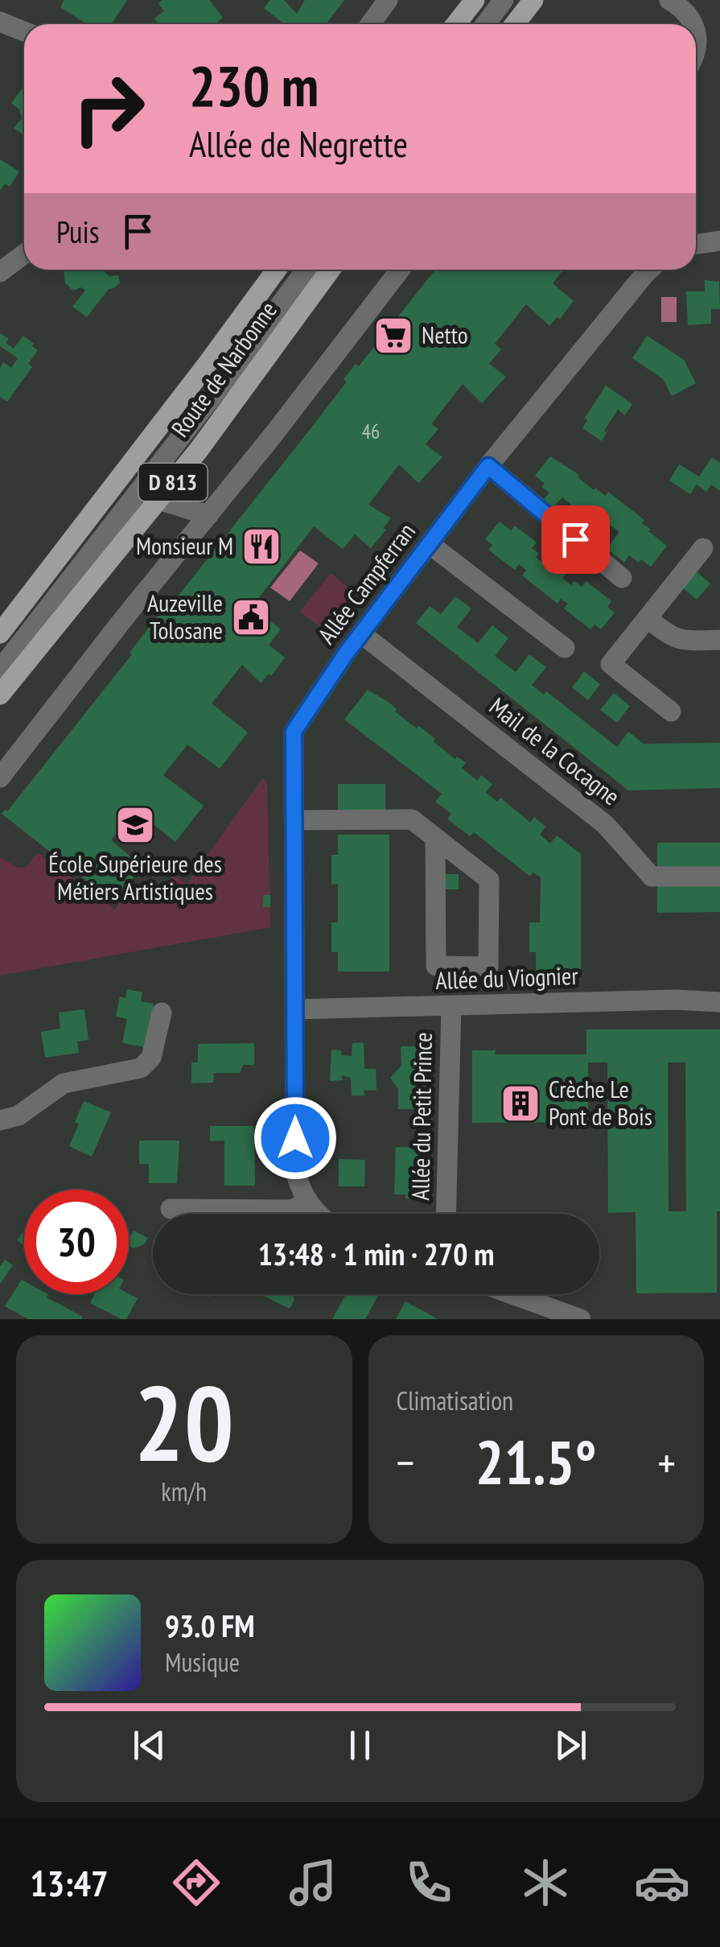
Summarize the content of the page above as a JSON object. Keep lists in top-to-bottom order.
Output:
{
  "streets": {
    "main road": ["Route de Narbonne", "D 813"],
    "street": [
      "Allée Campferran",
      "Mail de la Cocagne",
      "Allée du Viognier",
      "Allée du Petit Prince"
    ]
  },
  "crossings": [
    ["Allée Campferran", "Mail de la Cocagne"],
    ["Allée Campferran", "Allée du Viognier"],
    ["Allée du Viognier", "Allée du Petit Prince"]
  ],
  "places": {
    "supermarket": ["Netto"],
    "restaurant": ["Monsieur M"],
    "public building": ["Auzeville Tolosane"],
    "school or university": ["École Supérieure des Métiers Artistiques"],
    "building": ["Crèche Le Pont de Bois"]
  },
  "house_numbers": ["46"],
  "page": {
    "turn": ["230 m", "Allée de Negrette"],
    "then": "Puis",
    "limit": "30",
    "trip": "13:48 · 1 min · 270 m",
    "tile": [
      ["20", "km/h"],
      "Climatisation"
    ],
    "heat": ["−", "21.5°", "+"],
    "song": ["93.0 FM", "Musique"],
    "tabs": "13:47"
  }
}
